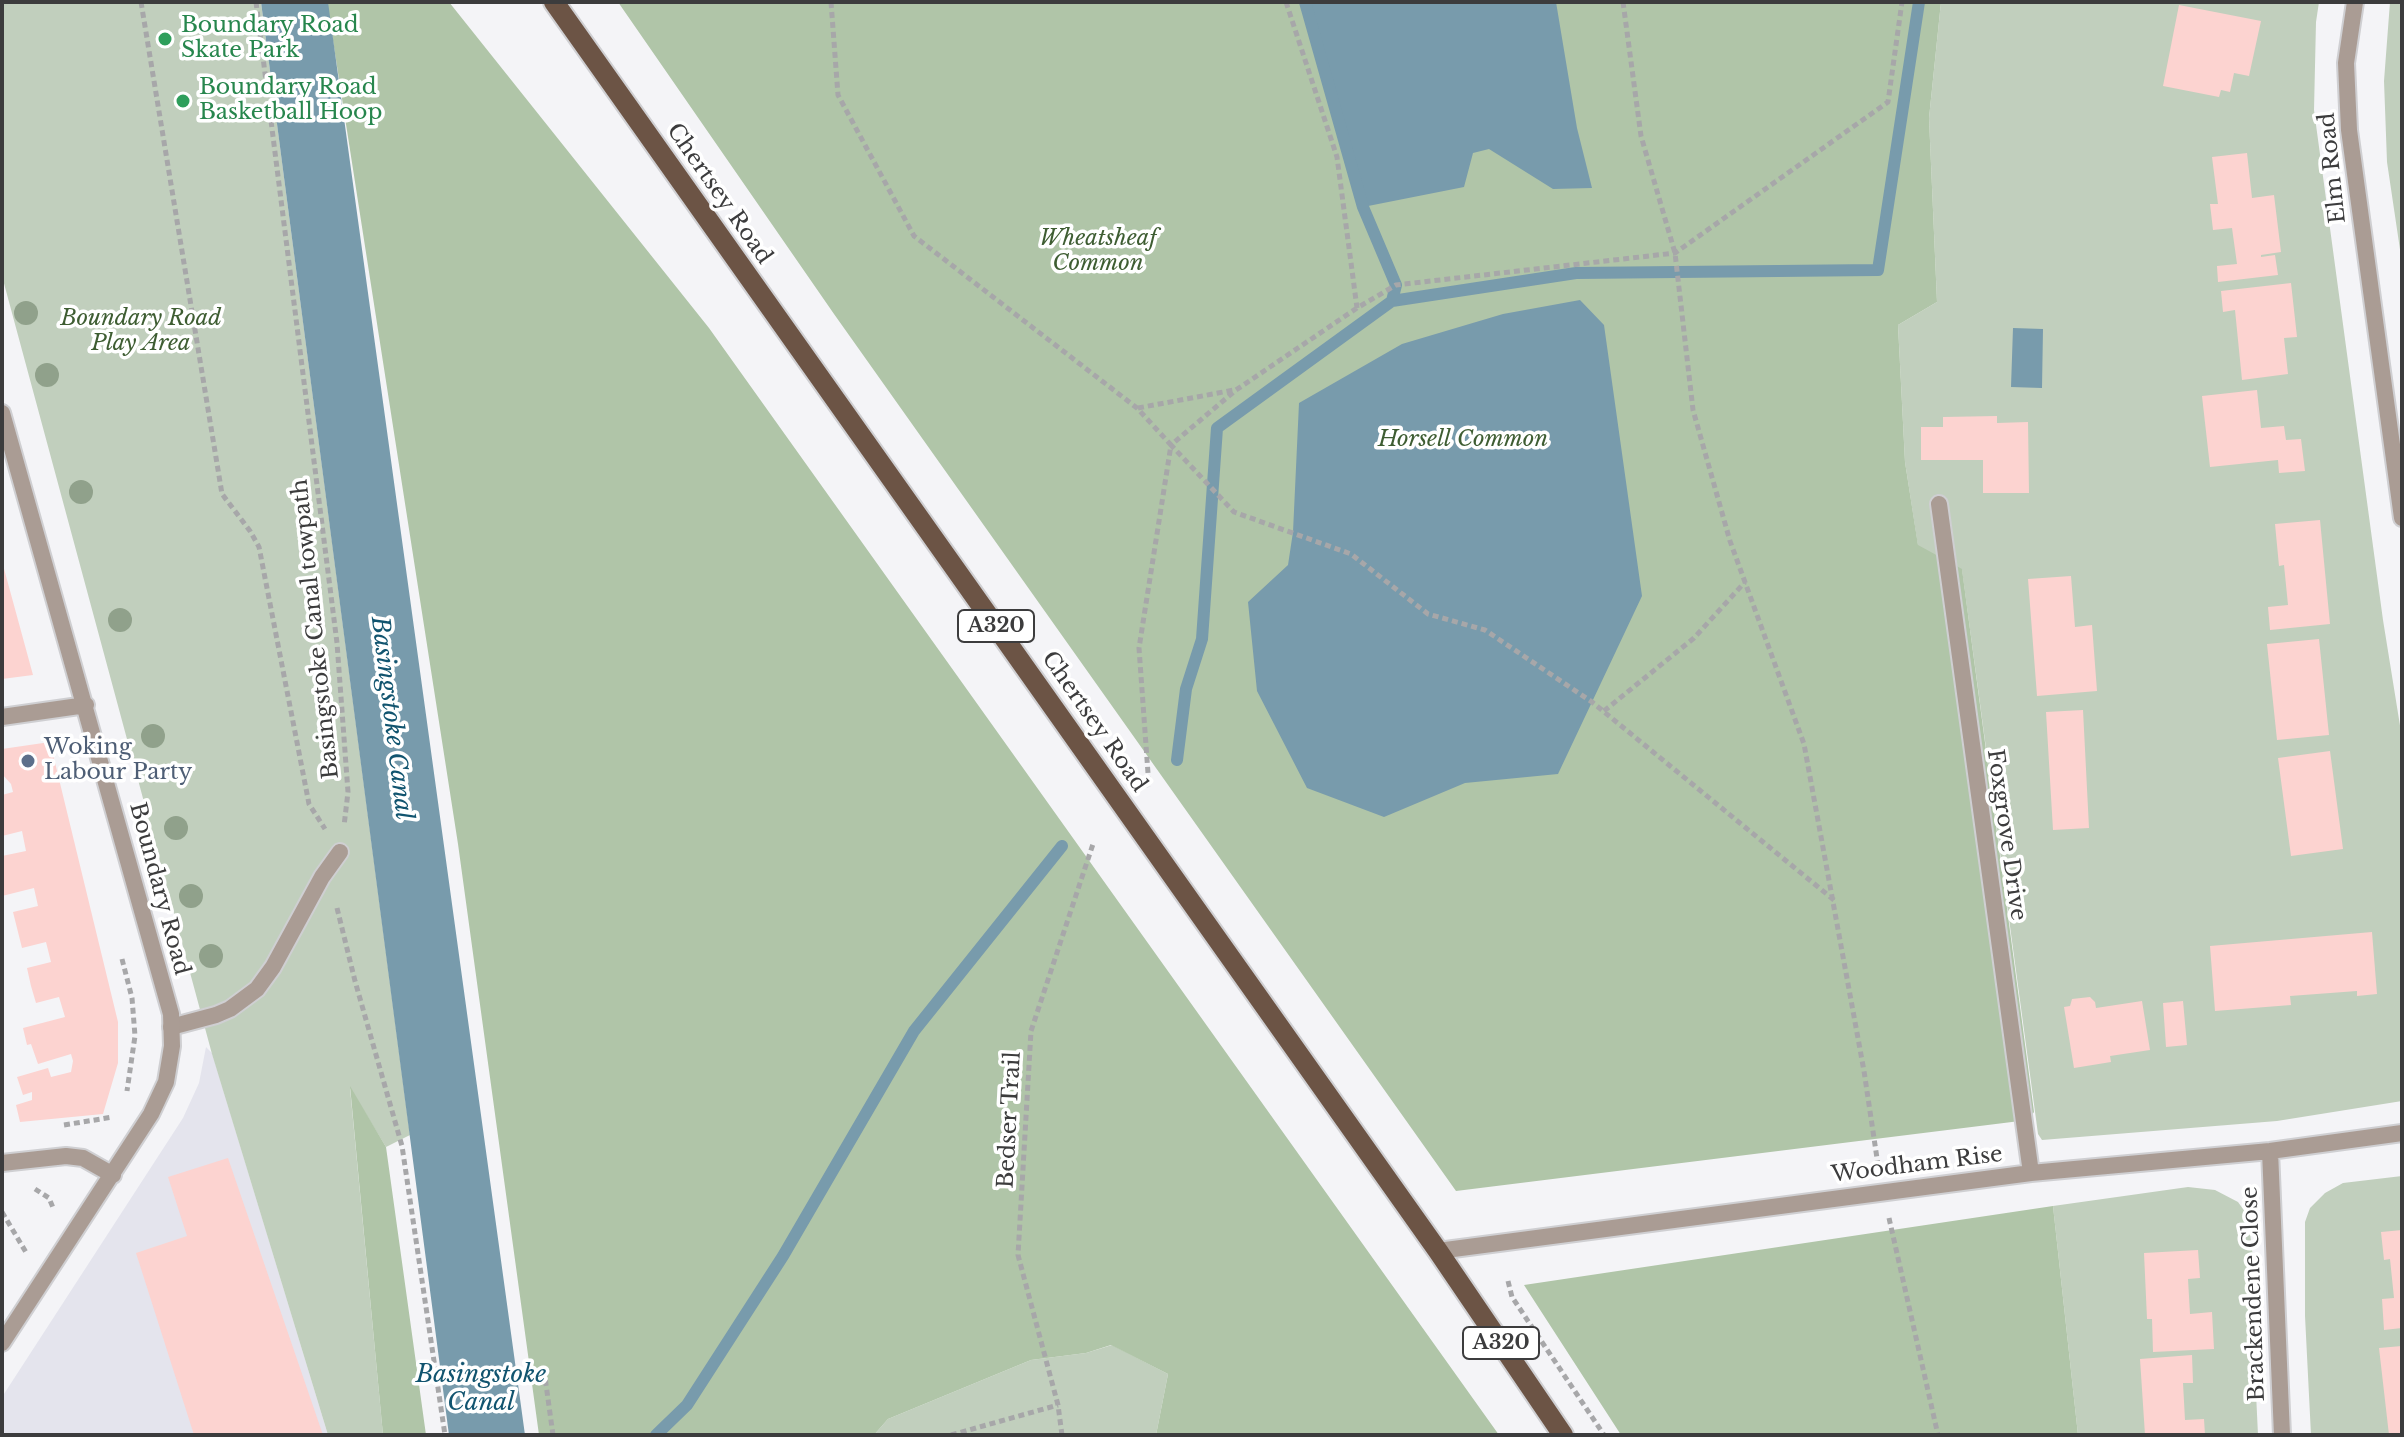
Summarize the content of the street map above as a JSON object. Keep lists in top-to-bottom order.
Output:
{
  "streets": {
    "main road": ["Chertsey Road", "A320"],
    "street": [
      "Elm Road",
      "Foxgrove Drive",
      "Boundary Road",
      "Woodham Rise",
      "Brackendene Close"
    ],
    "path": ["Basingstoke Canal towpath", "Bedser Trail"]
  },
  "crossings": [
    ["Chertsey Road", "Woodham Rise"],
    ["Foxgrove Drive", "Woodham Rise"],
    ["Woodham Rise", "Brackendene Close"]
  ],
  "water": ["Basingstoke Canal"],
  "parks": ["Wheatsheaf Common", "Boundary Road Play Area", "Horsell Common"],
  "places": ["Boundary Road Skate Park", "Boundary Road Basketball Hoop", "Woking Labour Party"]
}
